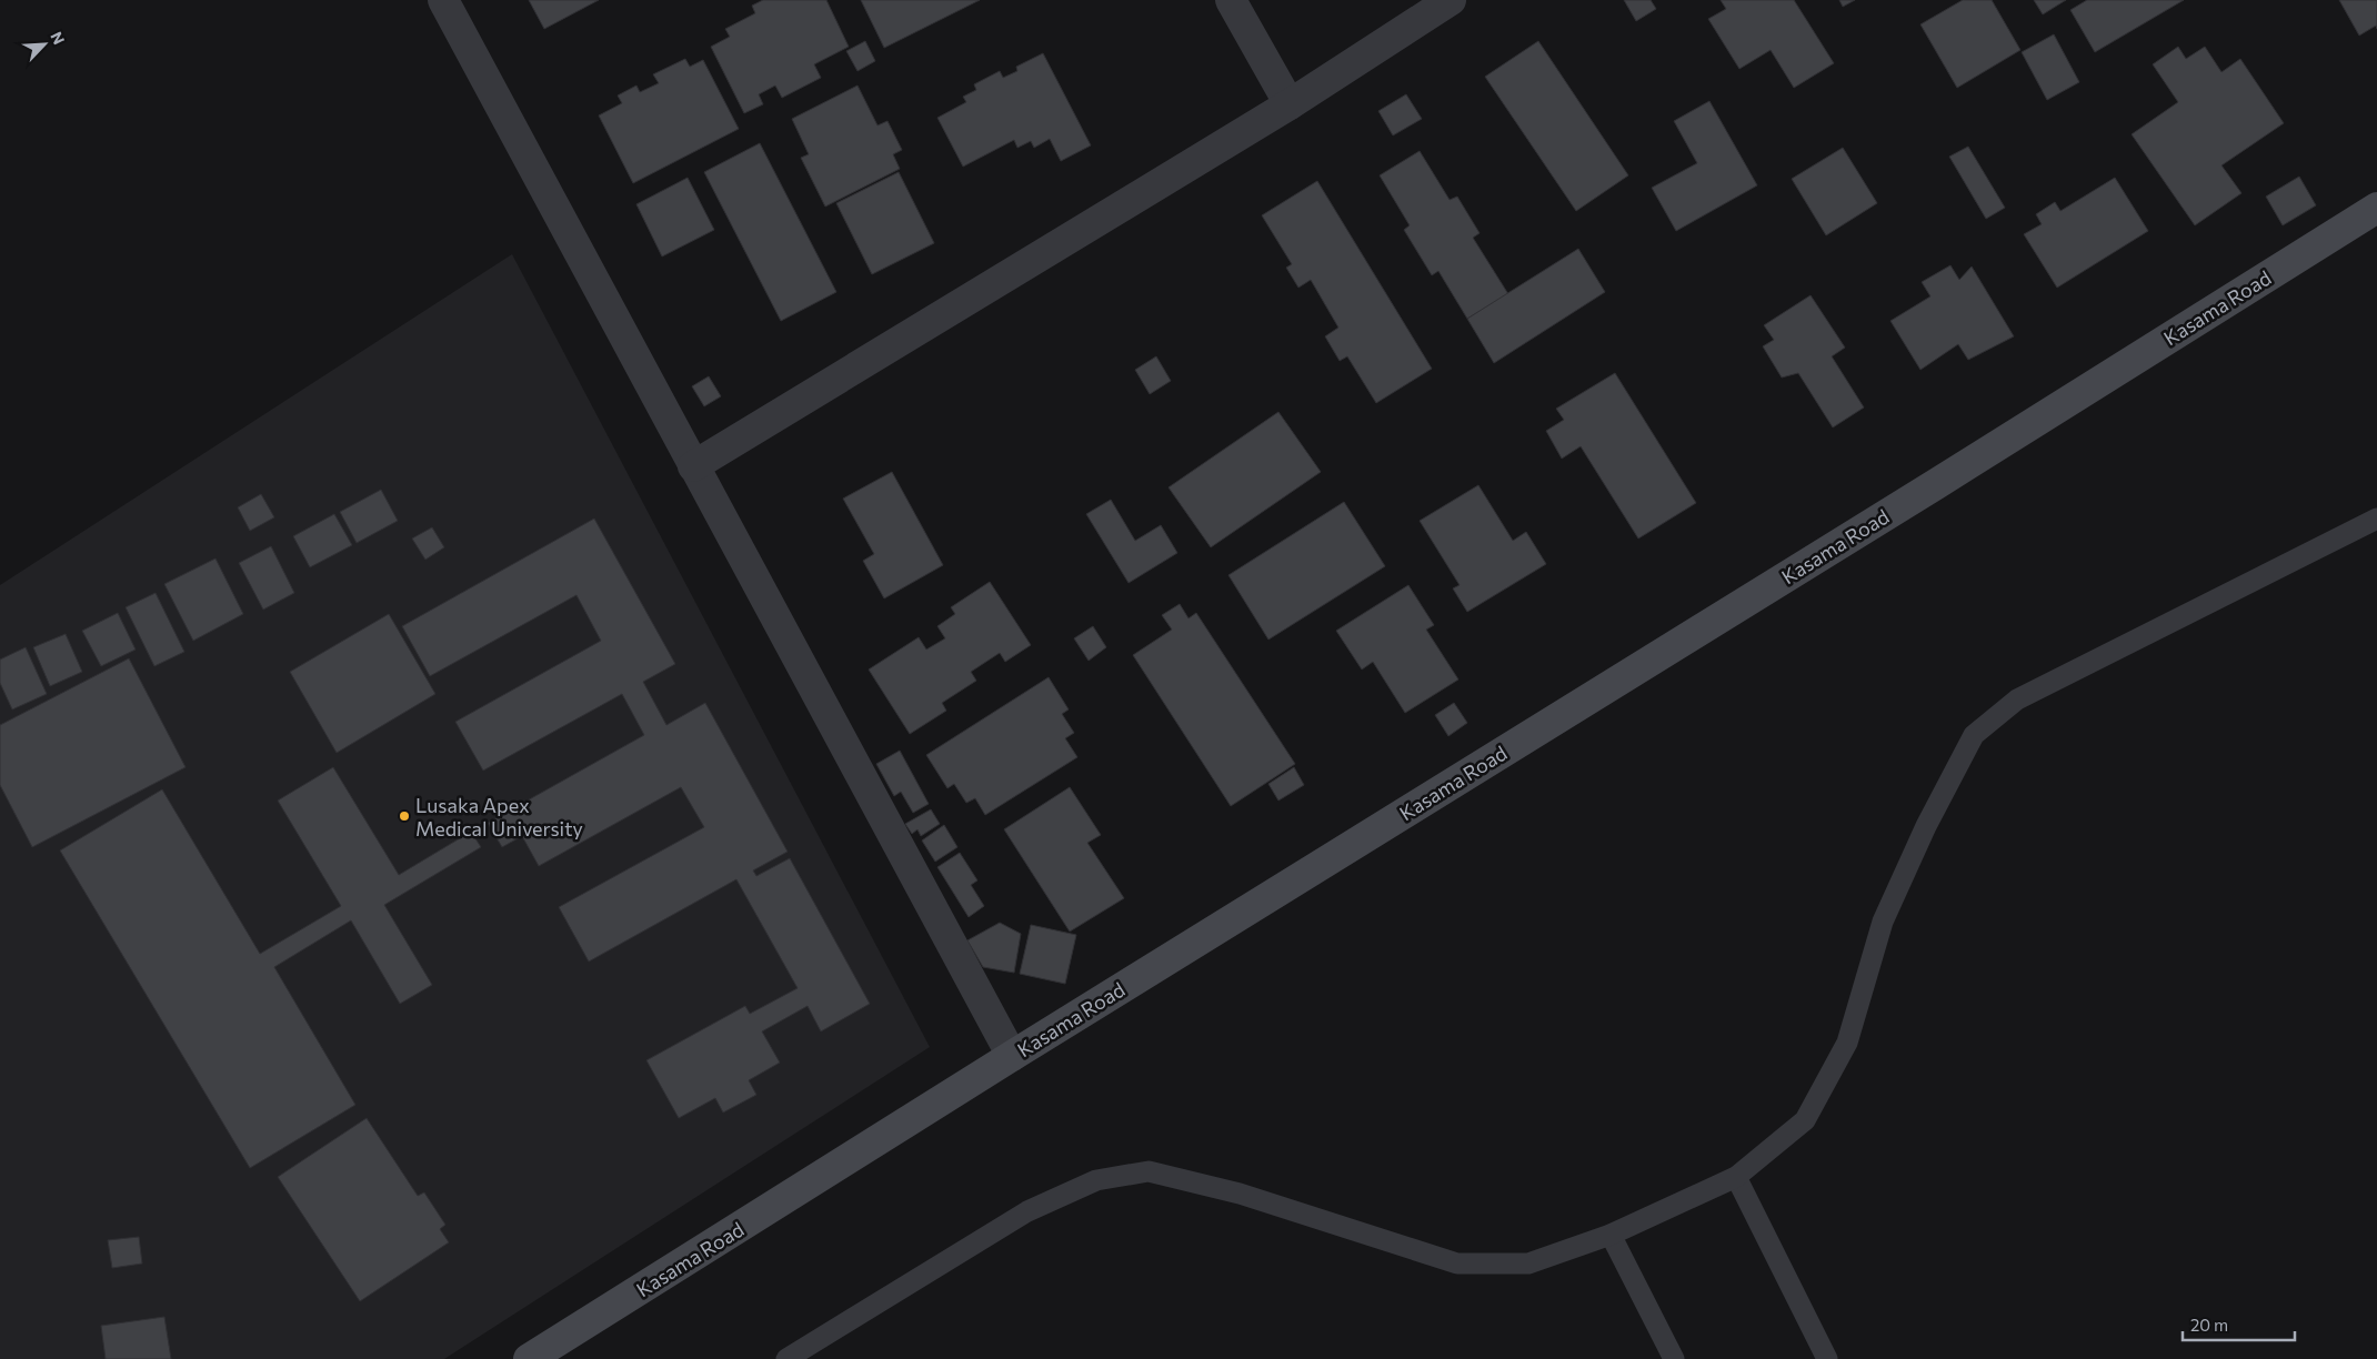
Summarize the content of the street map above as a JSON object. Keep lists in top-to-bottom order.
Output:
{
  "streets": {
    "street": ["Kasama Road"]
  },
  "places": ["Lusaka Apex Medical University"],
  "scale_bar": "20 m",
  "north": "top right"
}
